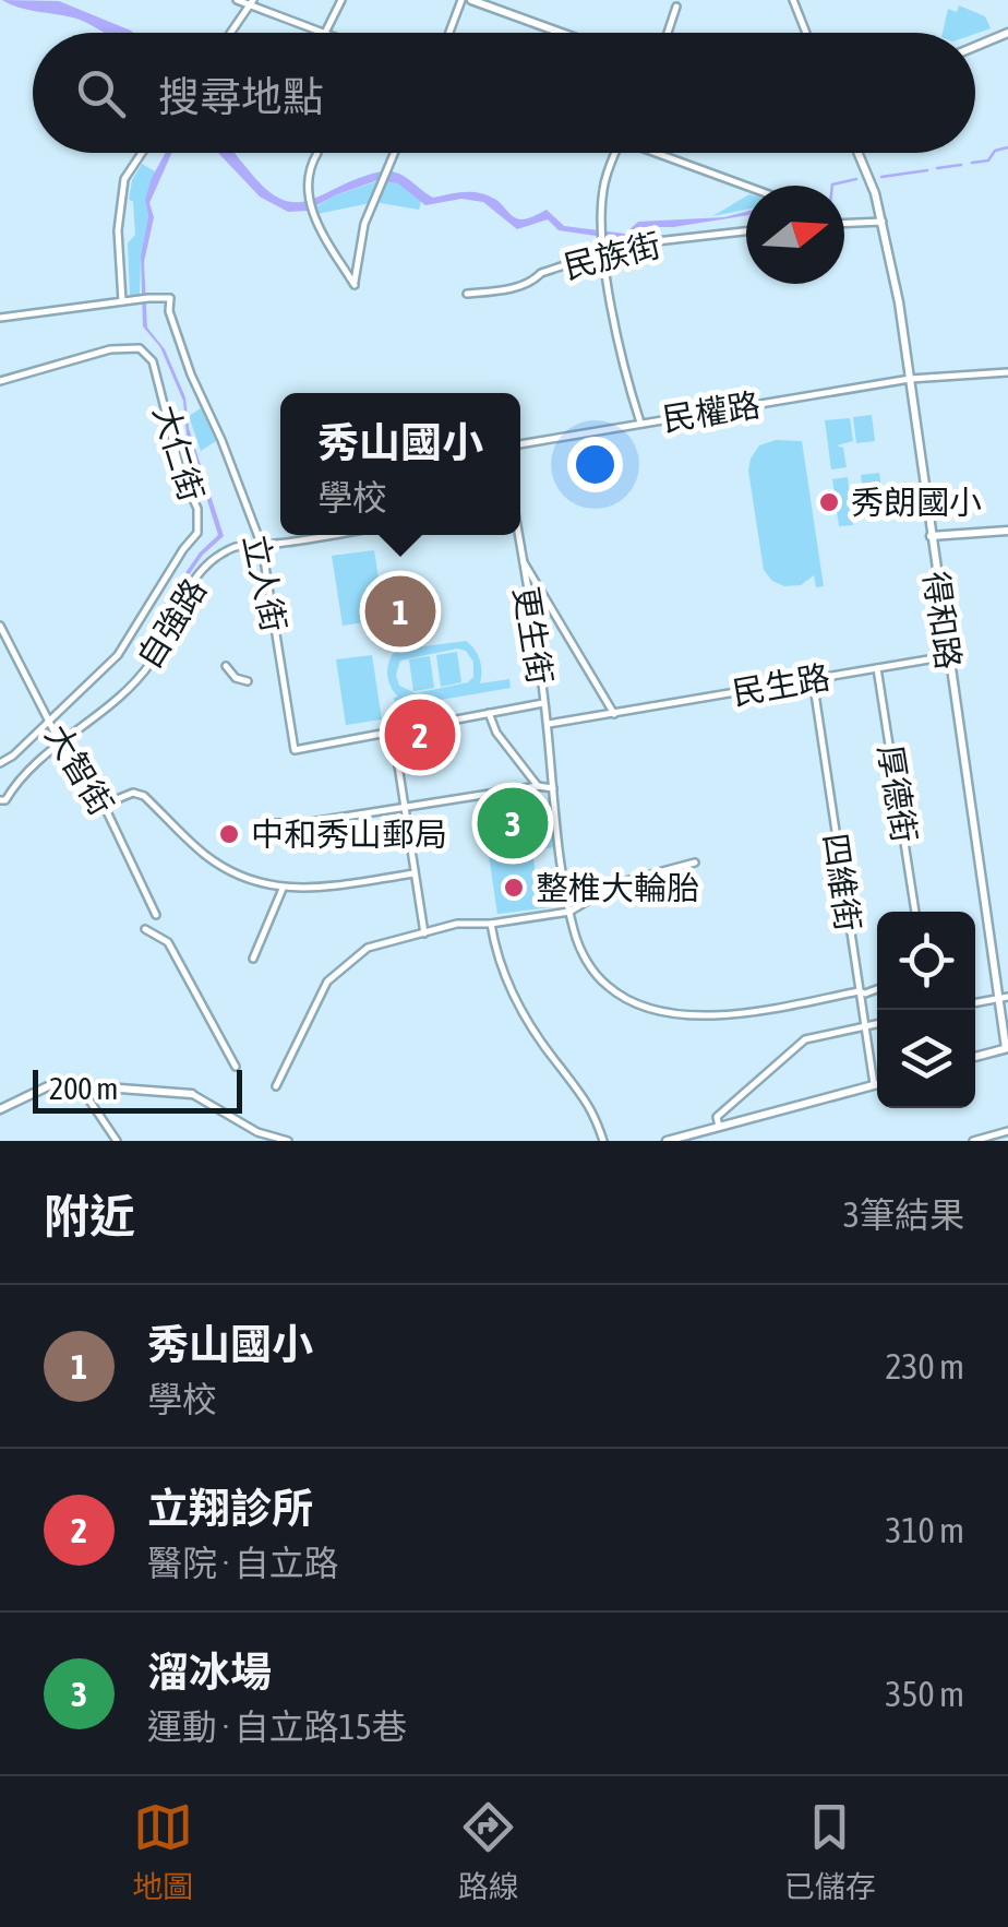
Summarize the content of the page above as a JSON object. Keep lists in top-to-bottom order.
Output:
{
  "streets": {
    "street": [
      "民族街",
      "民權路",
      "大仁街",
      "立人街",
      "得和路",
      "自強路",
      "更生街",
      "民生路",
      "大智街",
      "厚德街",
      "四維街"
    ]
  },
  "crossings": [
    ["民權路", "得和路"],
    ["大仁街", "大智街"],
    ["立人街", "自強路"],
    ["得和路", "民生路"],
    ["自強路", "大智街"],
    ["更生街", "民生路"],
    ["更生街", "四維街"],
    ["民生路", "厚德街"],
    ["民生路", "四維街"]
  ],
  "places": ["秀朗國小", "中和秀山郵局", "整椎大輪胎"],
  "scale_bar": "200 m",
  "north": "right",
  "page": {
    "search": "搜尋地點",
    "popup": ["秀山國小", "學校"],
    "pins": ["1", "2", "3"],
    "scale": "200 m",
    "heading": ["附近", "3筆結果"],
    "list": [
      {
        "mark": "1",
        "name": "秀山國小",
        "note": "學校",
        "value": "230 m"
      },
      {
        "mark": "2",
        "name": "立翔診所",
        "note": "醫院 · 自立路",
        "value": "310 m"
      },
      {
        "mark": "3",
        "name": "溜冰場",
        "note": "運動 · 自立路15巷",
        "value": "350 m"
      }
    ],
    "nav": ["地圖", "路線", "已儲存"]
  }
}
